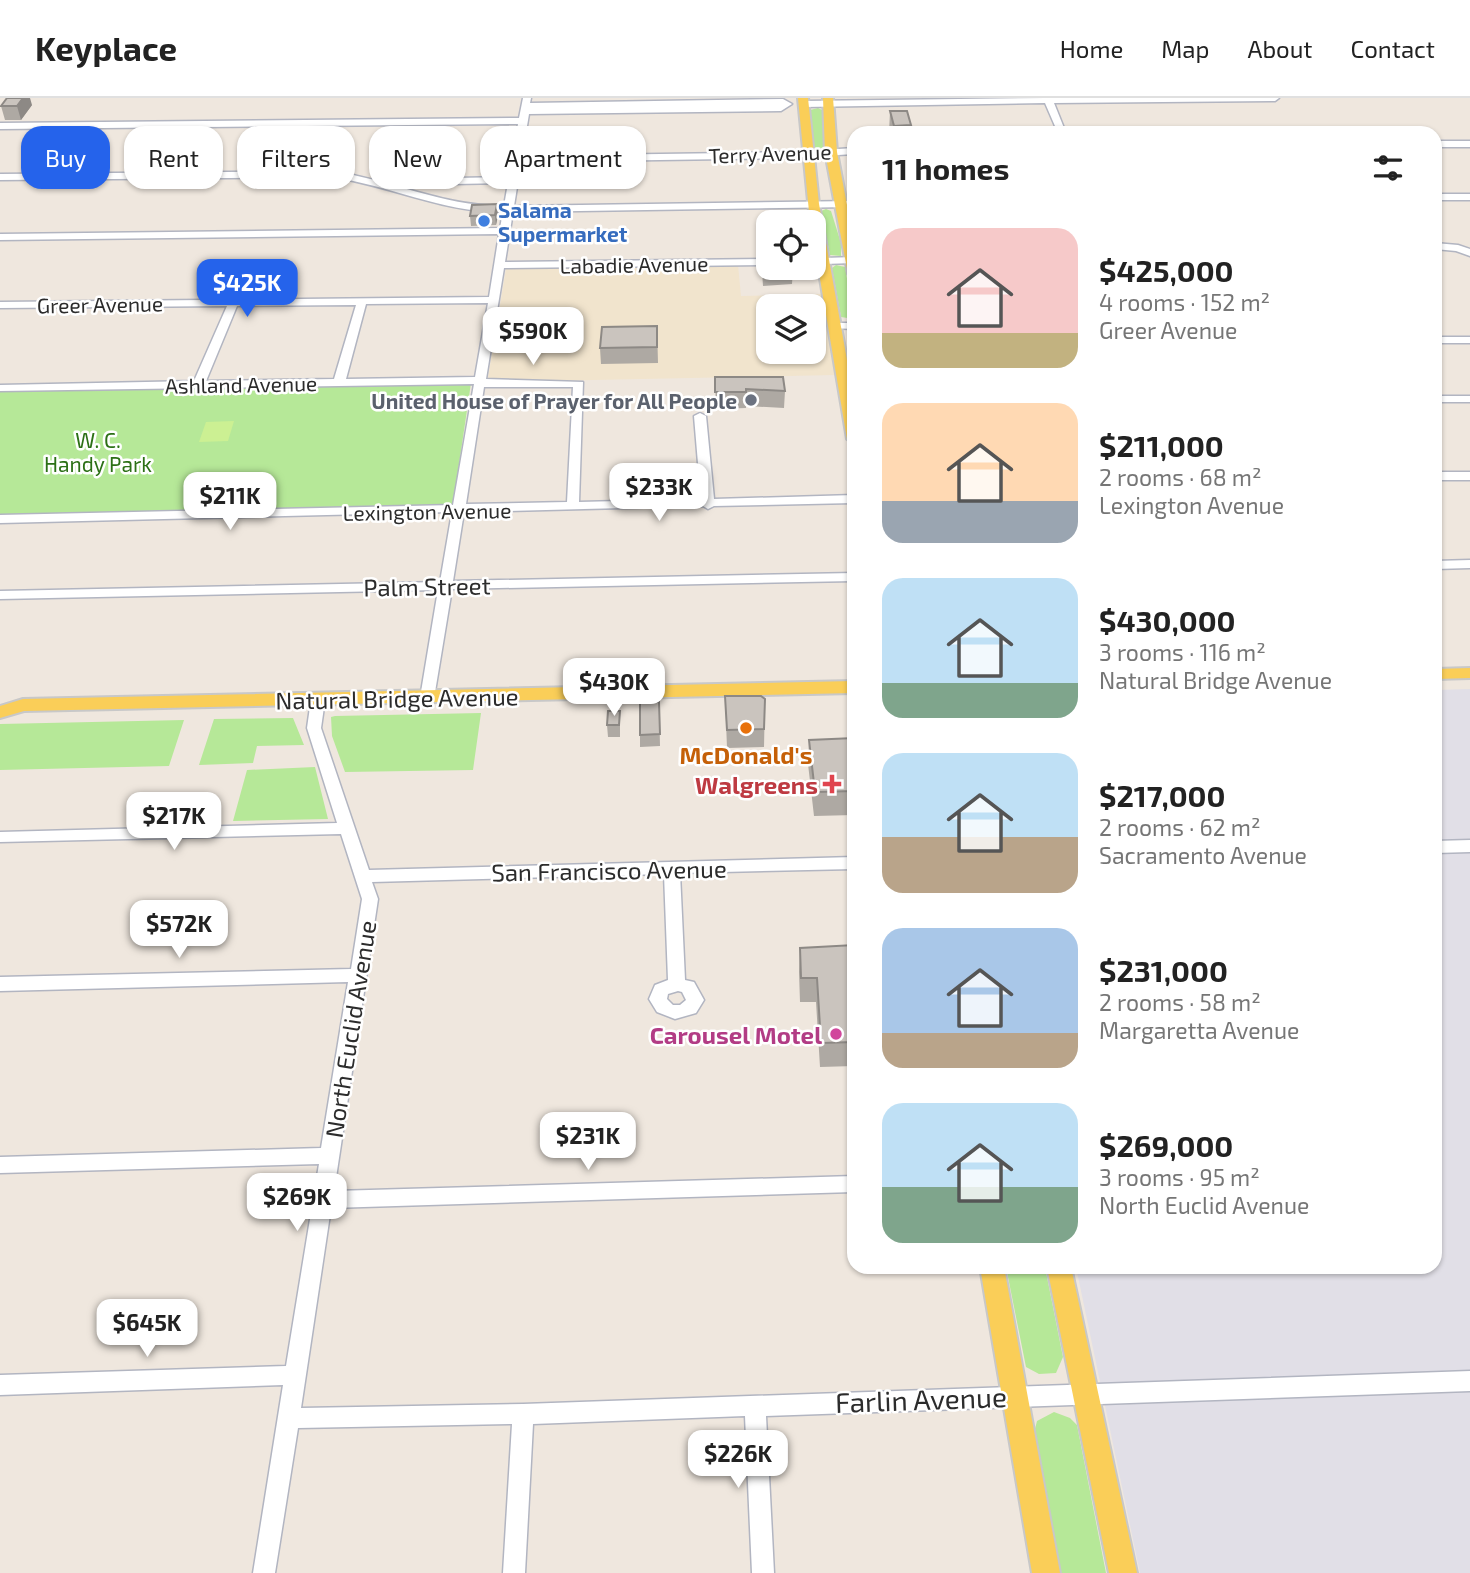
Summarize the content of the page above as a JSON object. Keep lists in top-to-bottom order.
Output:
{
  "streets": {
    "main road": ["Natural Bridge Avenue"],
    "street": [
      "Terry Avenue",
      "Labadie Avenue",
      "Greer Avenue",
      "Ashland Avenue",
      "Lexington Avenue",
      "Palm Street",
      "San Francisco Avenue",
      "North Euclid Avenue",
      "Farlin Avenue"
    ]
  },
  "crossings": [
    ["Ashland Avenue", "Lexington Avenue"],
    ["Natural Bridge Avenue", "North Euclid Avenue"],
    ["San Francisco Avenue", "North Euclid Avenue"],
    ["North Euclid Avenue", "Farlin Avenue"]
  ],
  "parks": ["W. C. Handy Park"],
  "places": {
    "other": [
      "Salama Supermarket",
      "United House of Prayer for All People",
      "McDonald's",
      "Carousel Motel"
    ],
    "health": ["Walgreens"]
  },
  "page": {
    "header": "Keyplace",
    "nav": [
      "Home",
      "Map",
      "About",
      "Contact"
    ],
    "chip": [
      "Buy",
      "Rent",
      "Filters",
      "New",
      "Apartment"
    ],
    "heading": "11 homes",
    "list": [
      {
        "name": "$425,000",
        "note": "4 rooms · 152 m² · Greer Avenue"
      },
      {
        "name": "$211,000",
        "note": "2 rooms · 68 m² · Lexington Avenue"
      },
      {
        "name": "$430,000",
        "note": "3 rooms · 116 m² · Natural Bridge Avenue"
      },
      {
        "name": "$217,000",
        "note": "2 rooms · 62 m² · Sacramento Avenue"
      },
      {
        "name": "$231,000",
        "note": "2 rooms · 58 m² · Margaretta Avenue"
      },
      {
        "name": "$269,000",
        "note": "3 rooms · 95 m² · North Euclid Avenue"
      }
    ],
    "price": [
      "$425K",
      "$590K",
      "$233K",
      "$211K",
      "$430K",
      "$217K",
      "$572K",
      "$231K",
      "$269K",
      "$645K",
      "$226K"
    ]
  }
}
